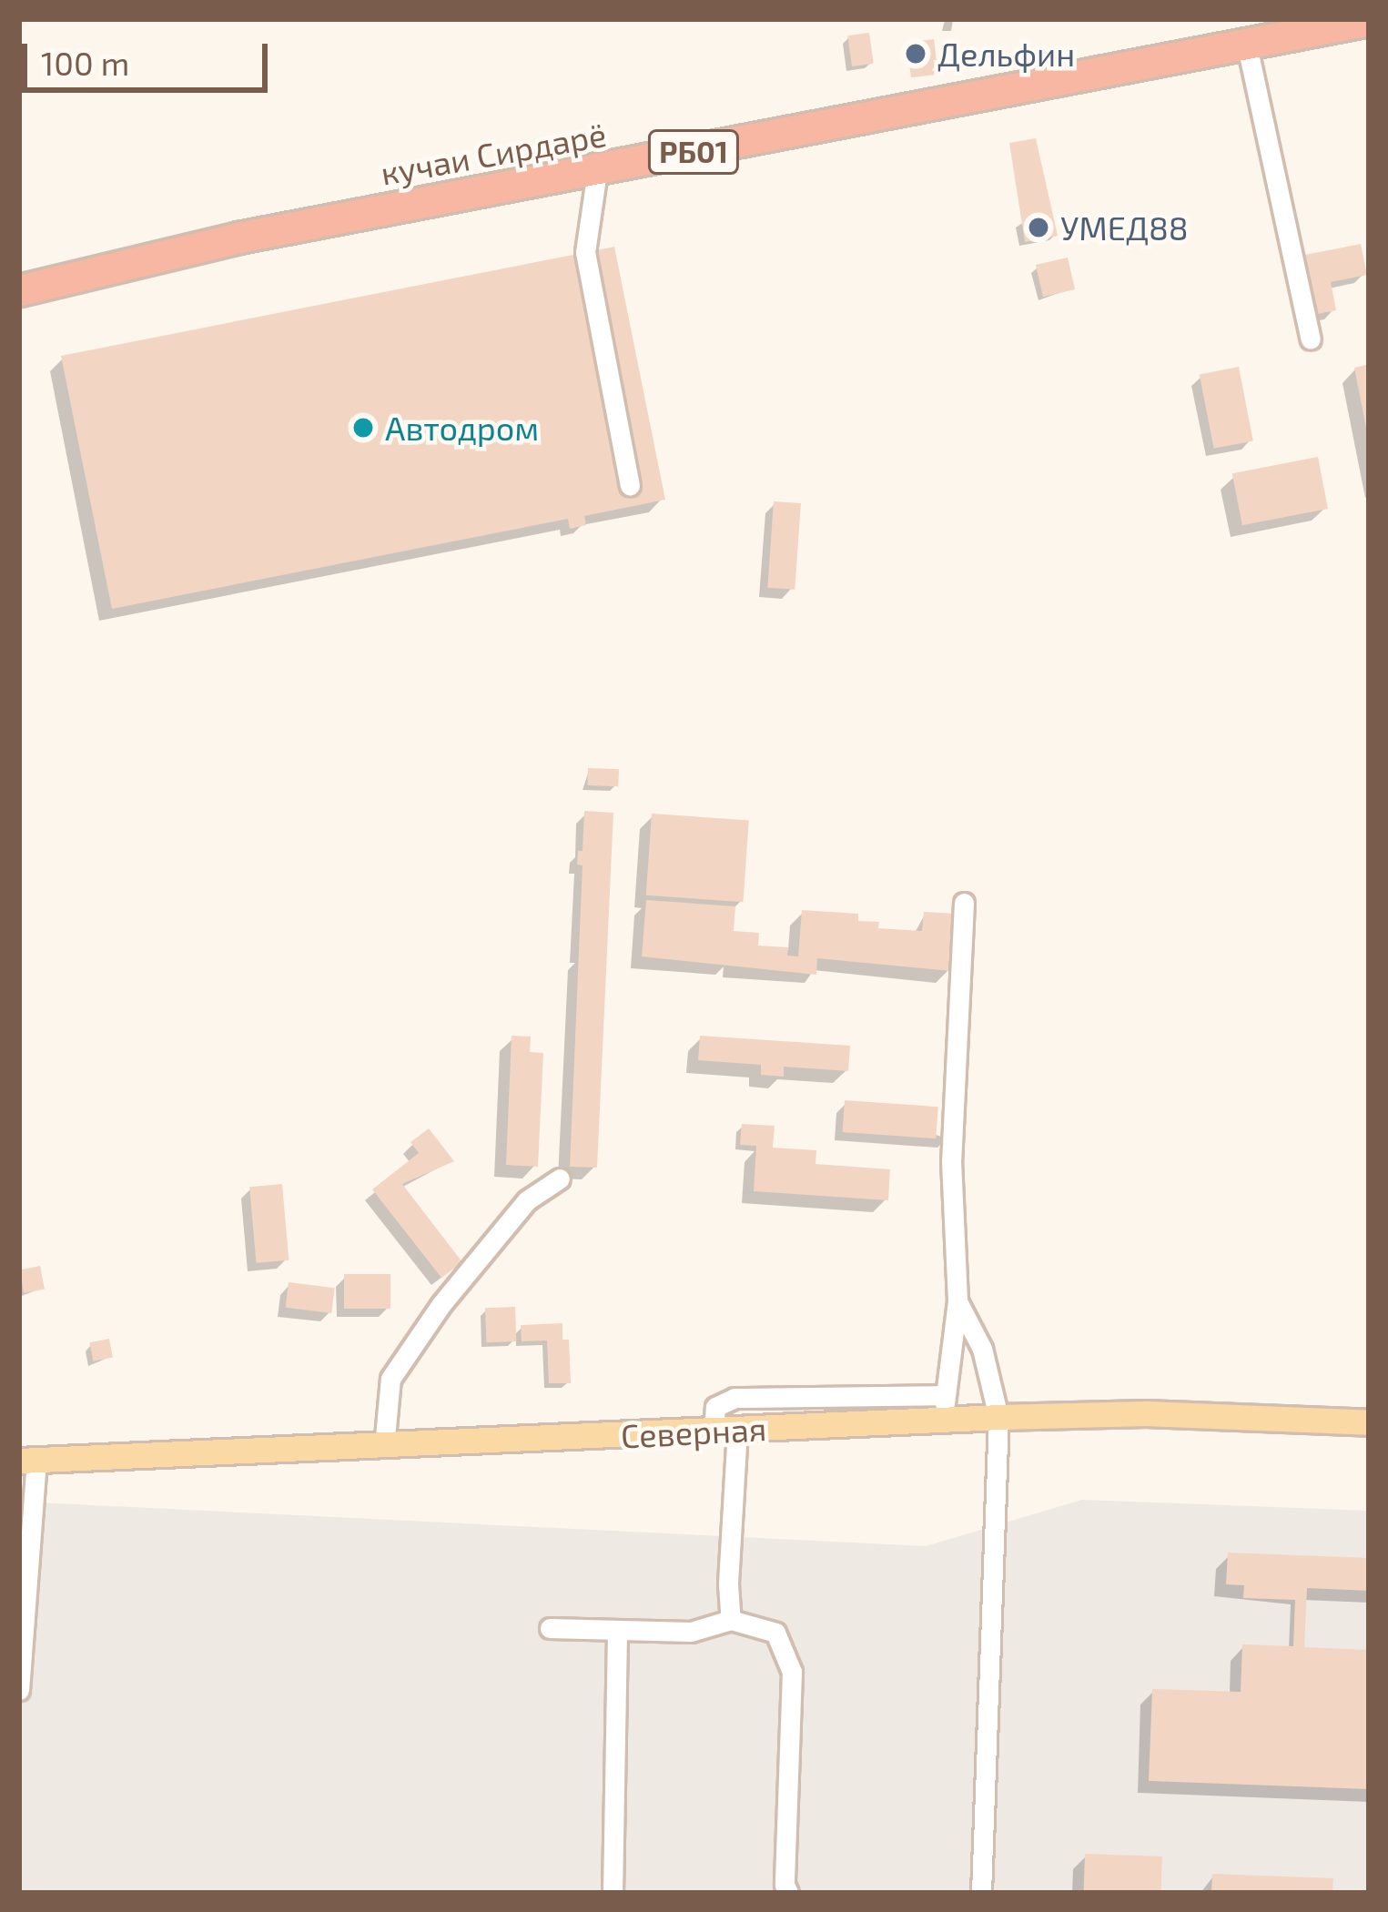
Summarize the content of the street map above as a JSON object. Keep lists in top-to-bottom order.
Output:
{
  "streets": {
    "highway": ["РБ01", "кучаи Сирдарё"],
    "main road": ["Северная"]
  },
  "crossings": [
    ["РБ01", "кучаи Сирдарё"]
  ],
  "places": ["Дельфин", "УМЕД88", "Автодром"],
  "scale_bar": "100 m"
}
